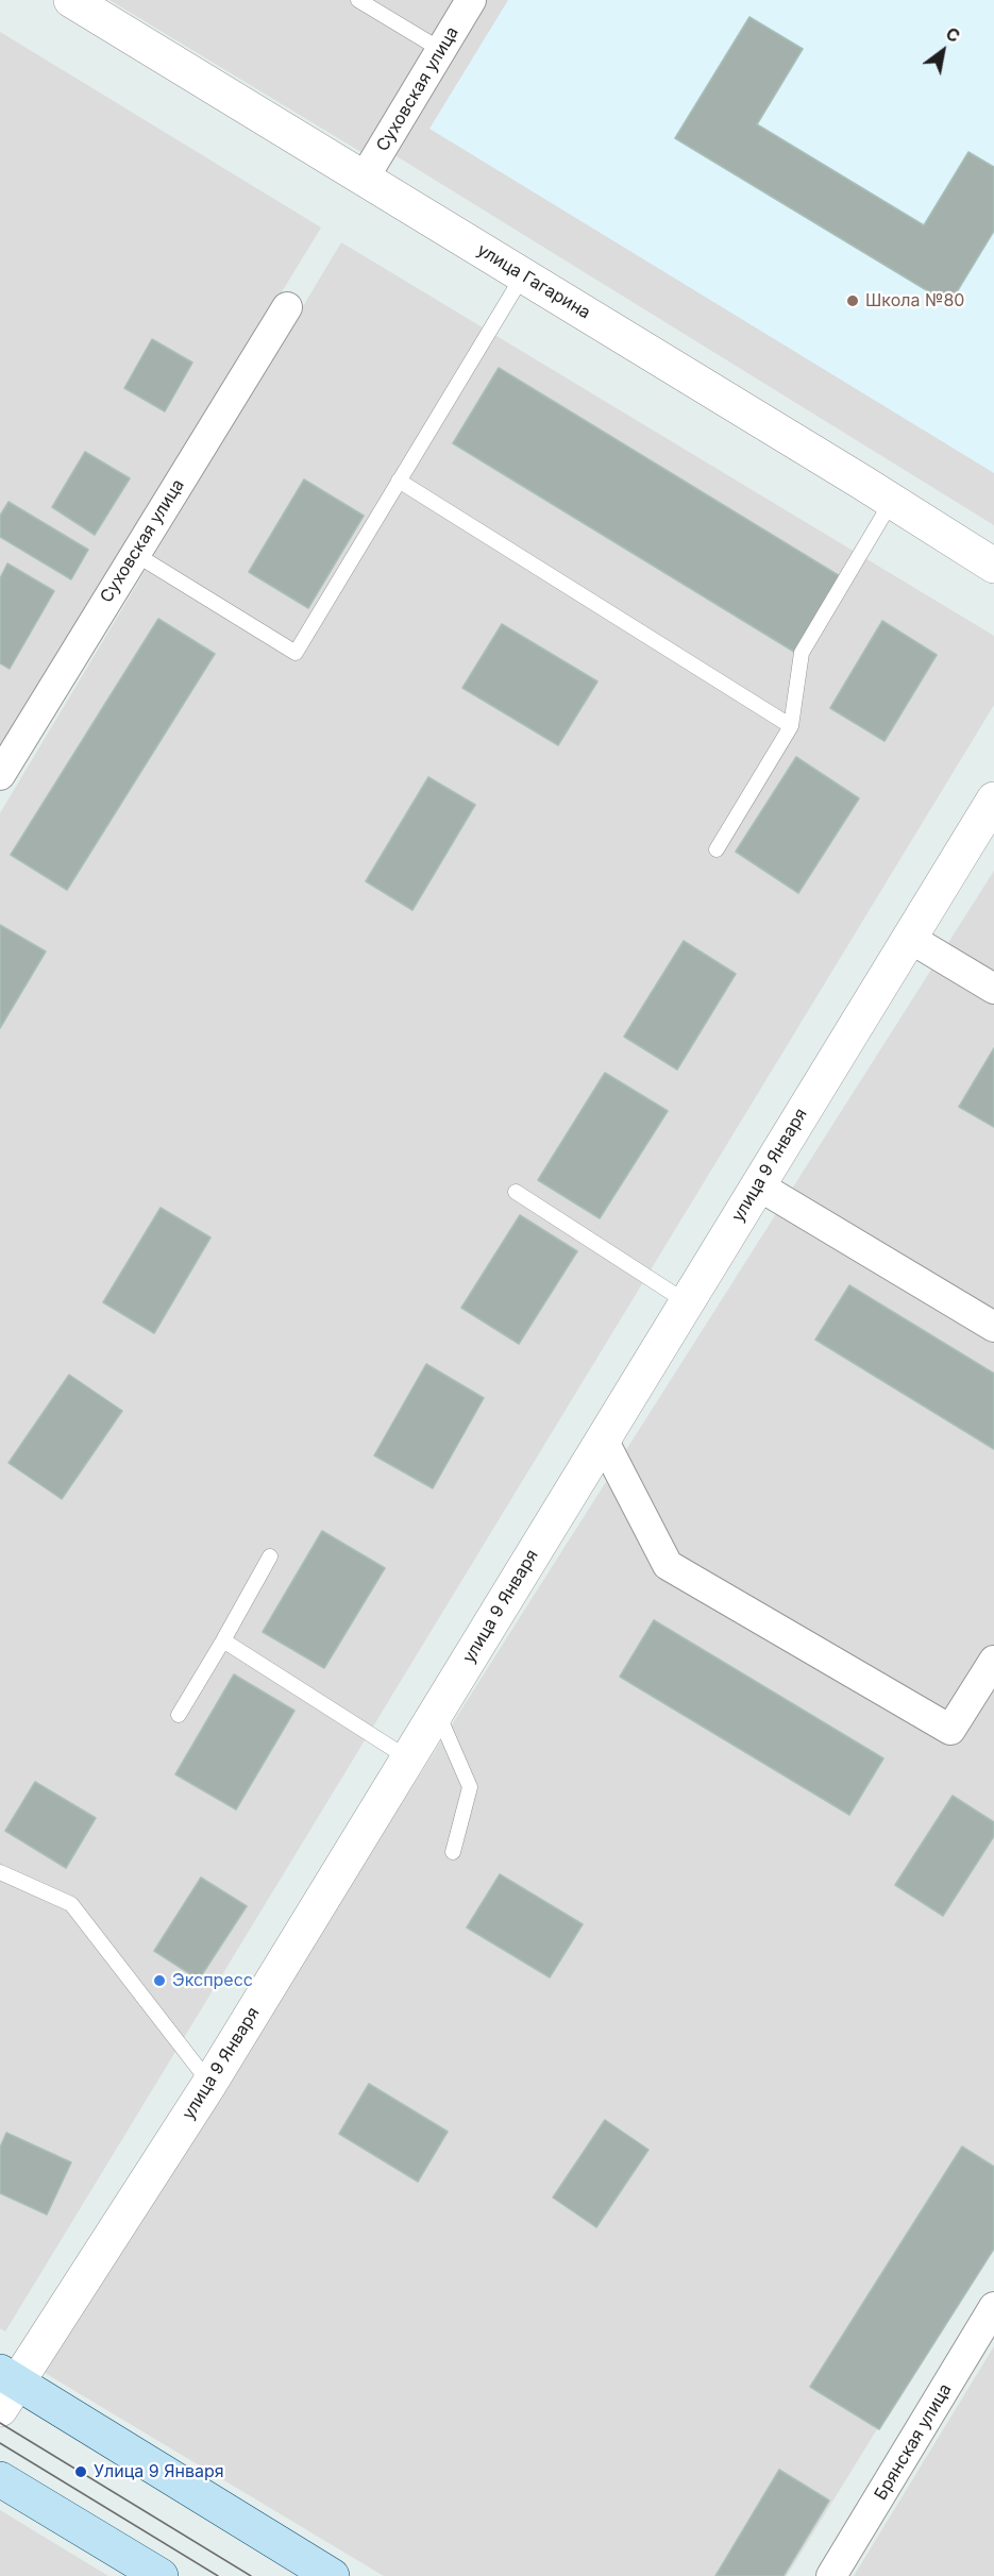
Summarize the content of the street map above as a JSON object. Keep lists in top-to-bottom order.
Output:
{
  "streets": {
    "street": [
      "Суховская улица",
      "улица Гагарина",
      "улица 9 Января",
      "Брянская улица"
    ]
  },
  "crossings": [
    ["Суховская улица", "улица Гагарина"]
  ],
  "places": ["Школа №80", "Экспресс", "Улица 9 Января"],
  "north": "top right"
}
